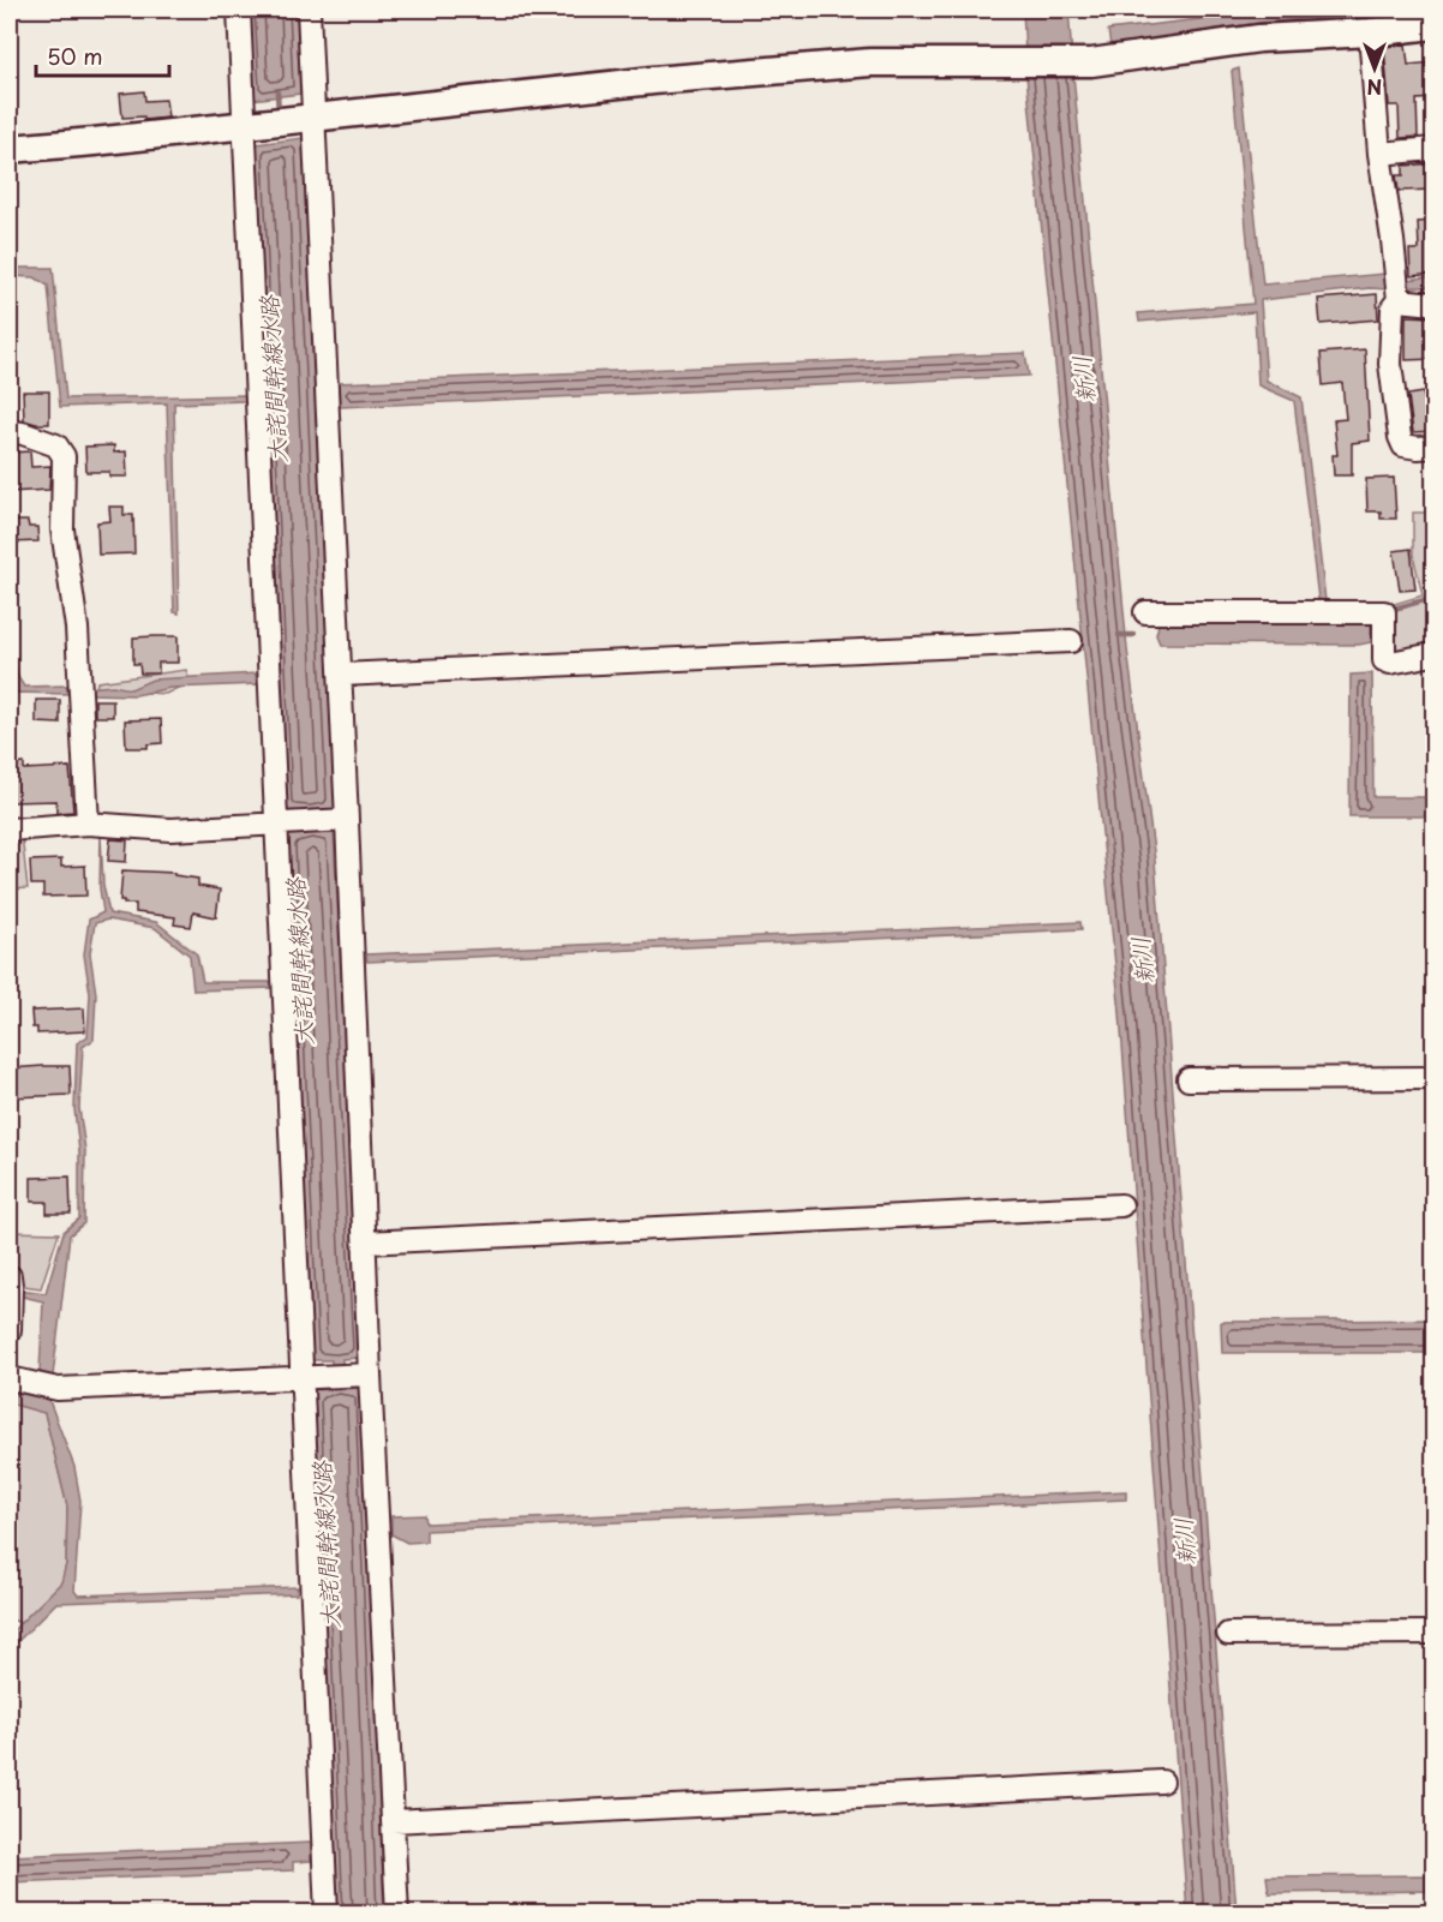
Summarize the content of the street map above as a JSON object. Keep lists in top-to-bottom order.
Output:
{
  "water": ["大詫間幹線水路", "新川"],
  "scale_bar": "50 m",
  "north": "bottom"
}
